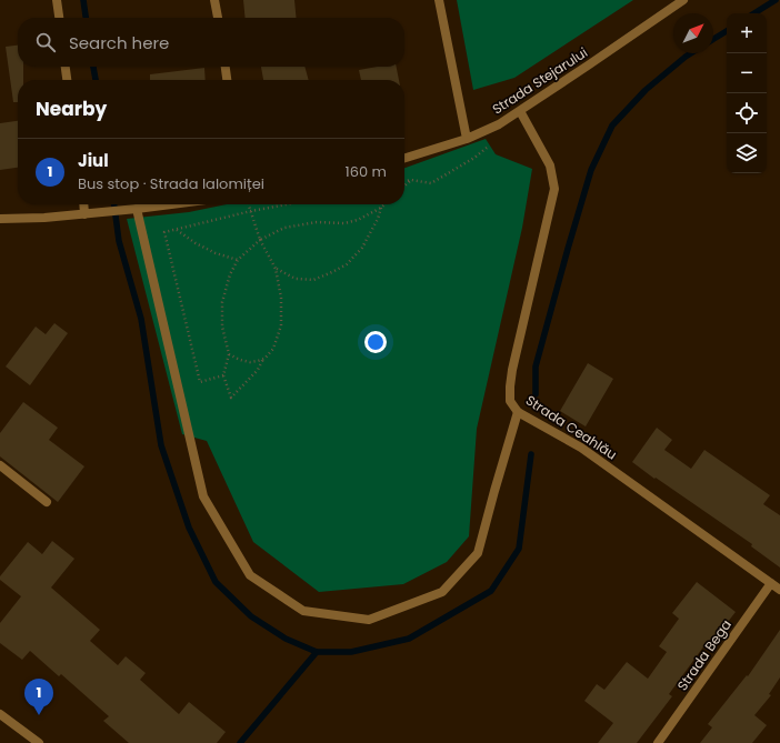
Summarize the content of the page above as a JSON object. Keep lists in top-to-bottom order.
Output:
{
  "streets": {
    "street": ["Strada Stejarului", "Strada Ceahlău", "Strada Bega"]
  },
  "crossings": [
    ["Strada Stejarului", "Strada Ceahlău"],
    ["Strada Ceahlău", "Strada Bega"]
  ],
  "north": "top right",
  "page": {
    "map_buttons": ["+", "−"],
    "search": "Search here",
    "heading": "Nearby",
    "list": [
      {
        "mark": "1",
        "name": "Jiul",
        "note": "Bus stop · Strada Ialomiței",
        "value": "160 m"
      }
    ],
    "pins": "1"
  }
}
